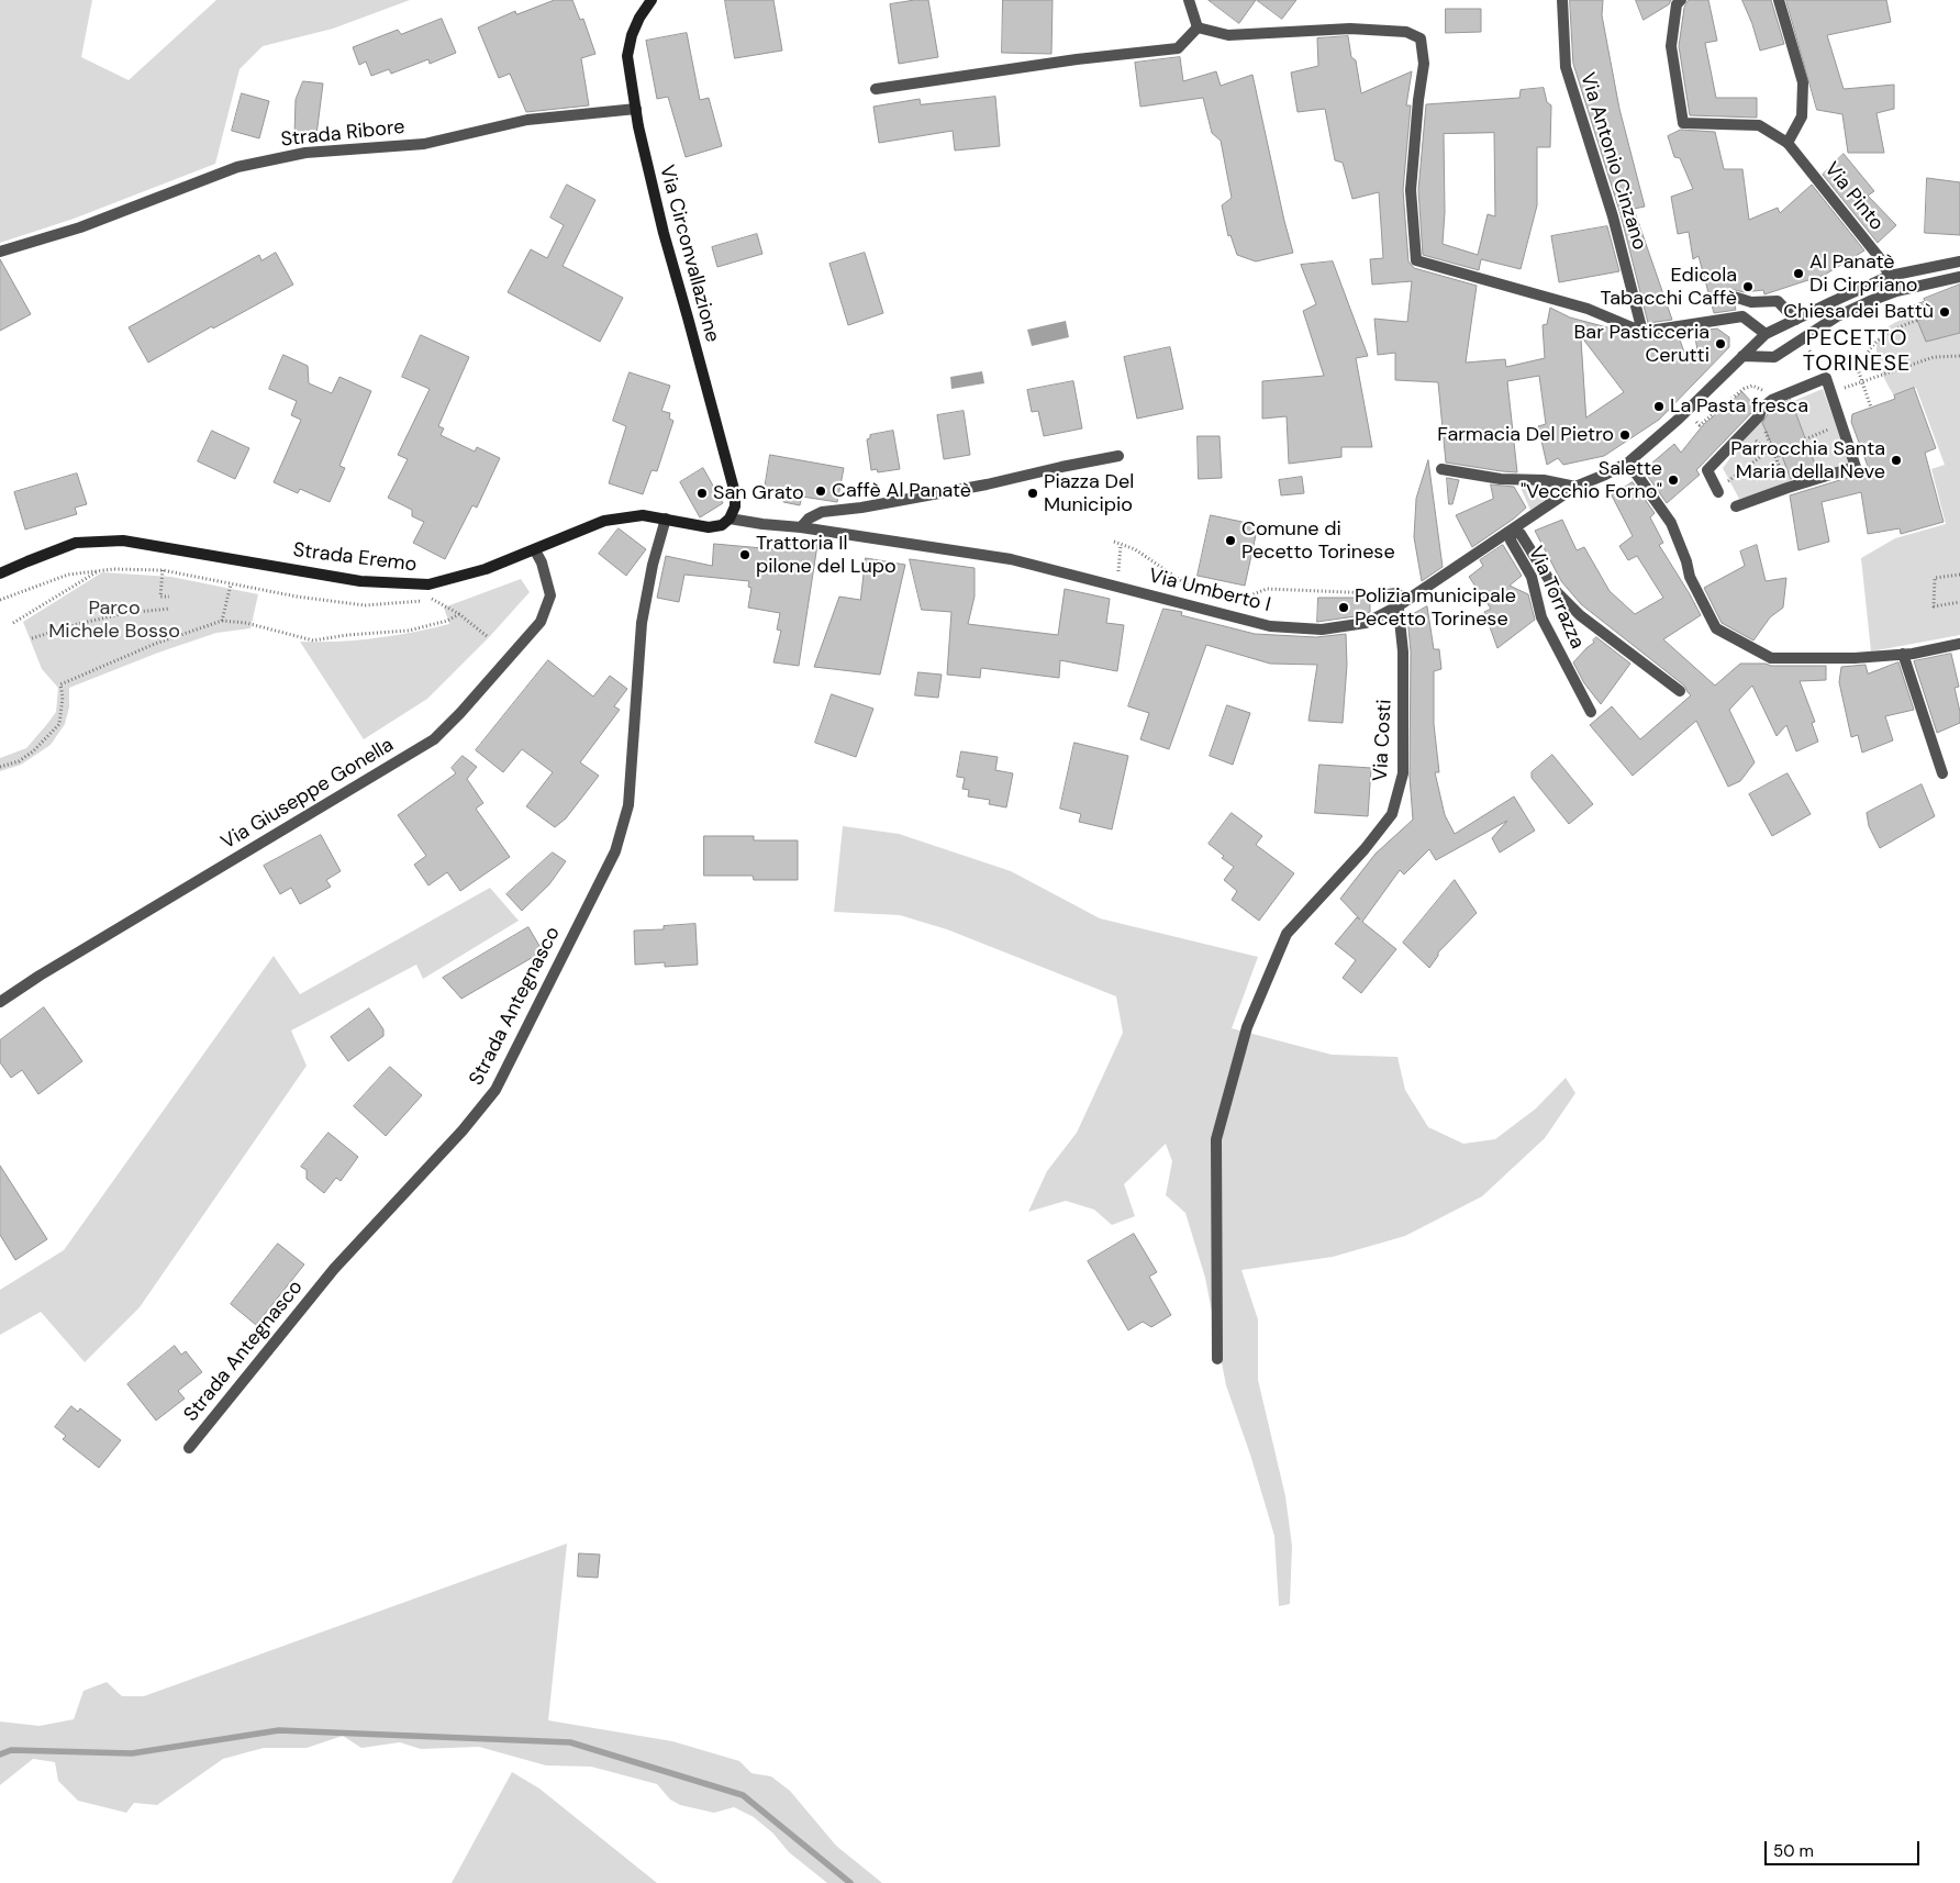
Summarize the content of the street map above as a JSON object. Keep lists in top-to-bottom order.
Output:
{
  "streets": {
    "main road": ["Via Circonvallazione", "Strada Eremo"],
    "street": [
      "Strada Ribore",
      "Via Antonio Cinzano",
      "Via Pinto",
      "Via Umberto I",
      "Via Torrazza",
      "Via Costi",
      "Via Giuseppe Gonella",
      "Strada Antegnasco"
    ]
  },
  "crossings": [
    ["Strada Ribore", "Via Circonvallazione"],
    ["Via Pinto", "Via Umberto I"],
    ["Via Circonvallazione", "Strada Eremo"],
    ["Via Circonvallazione", "Via Umberto I"],
    ["Strada Eremo", "Via Umberto I"],
    ["Strada Eremo", "Via Giuseppe Gonella"],
    ["Strada Eremo", "Strada Antegnasco"],
    ["Via Umberto I", "Via Torrazza"],
    ["Via Umberto I", "Via Costi"]
  ],
  "districts": ["PECETTO TORINESE"],
  "parks": ["Parco Michele Bosso"],
  "places": [
    "Al Panatè Di Cirpriano",
    "Edicola Tabacchi Caffè",
    "Chiesa dei Battù",
    "Bar Pasticceria Cerutti",
    "La Pasta fresca",
    "Farmacia Del Pietro",
    "Parrocchia Santa Maria della Neve",
    "Salette \"Vecchio Forno\"",
    "Caffè Al Panatè",
    "San Grato",
    "Piazza Del Municipio",
    "Comune di Pecetto Torinese",
    "Trattoria Il pilone del Lupo",
    "Polizia municipale Pecetto Torinese"
  ],
  "scale_bar": "50 m"
}
